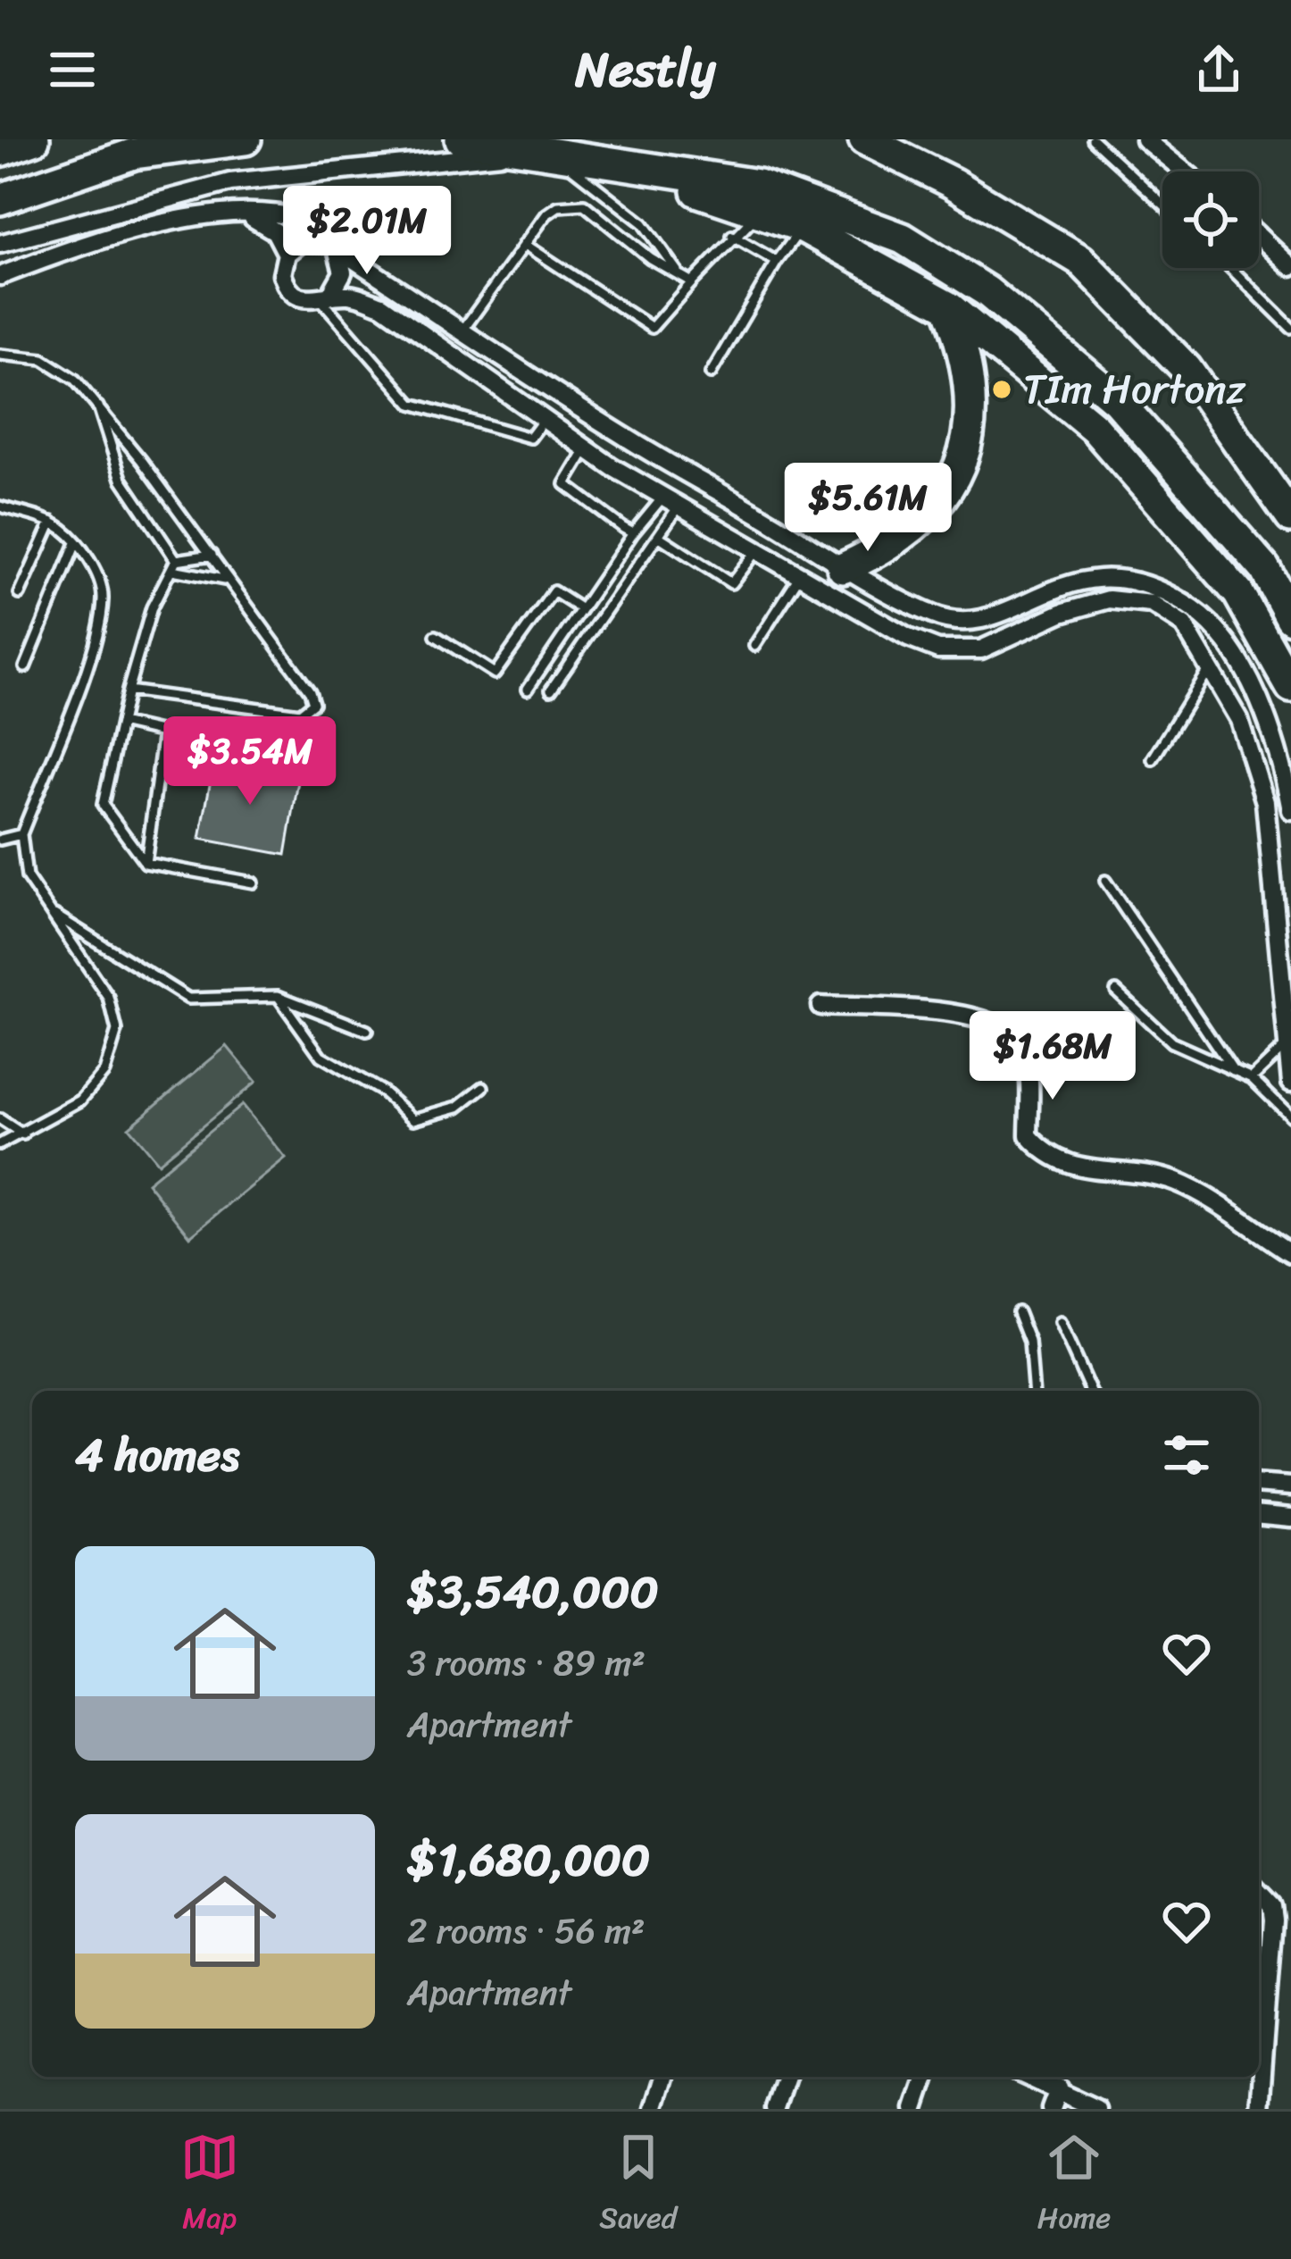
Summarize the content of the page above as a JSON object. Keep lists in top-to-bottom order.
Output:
{
  "places": ["TIm Hortonz"],
  "page": {
    "header": "Nestly",
    "price": [
      "$2.01M",
      "$5.61M",
      "$3.54M",
      "$1.68M"
    ],
    "heading": "4 homes",
    "list": [
      {
        "name": "$3,540,000",
        "note": "3 rooms · 89 m² · Apartment"
      },
      {
        "name": "$1,680,000",
        "note": "2 rooms · 56 m² · Apartment"
      }
    ],
    "tabs": ["Map", "Saved", "Home"]
  }
}
